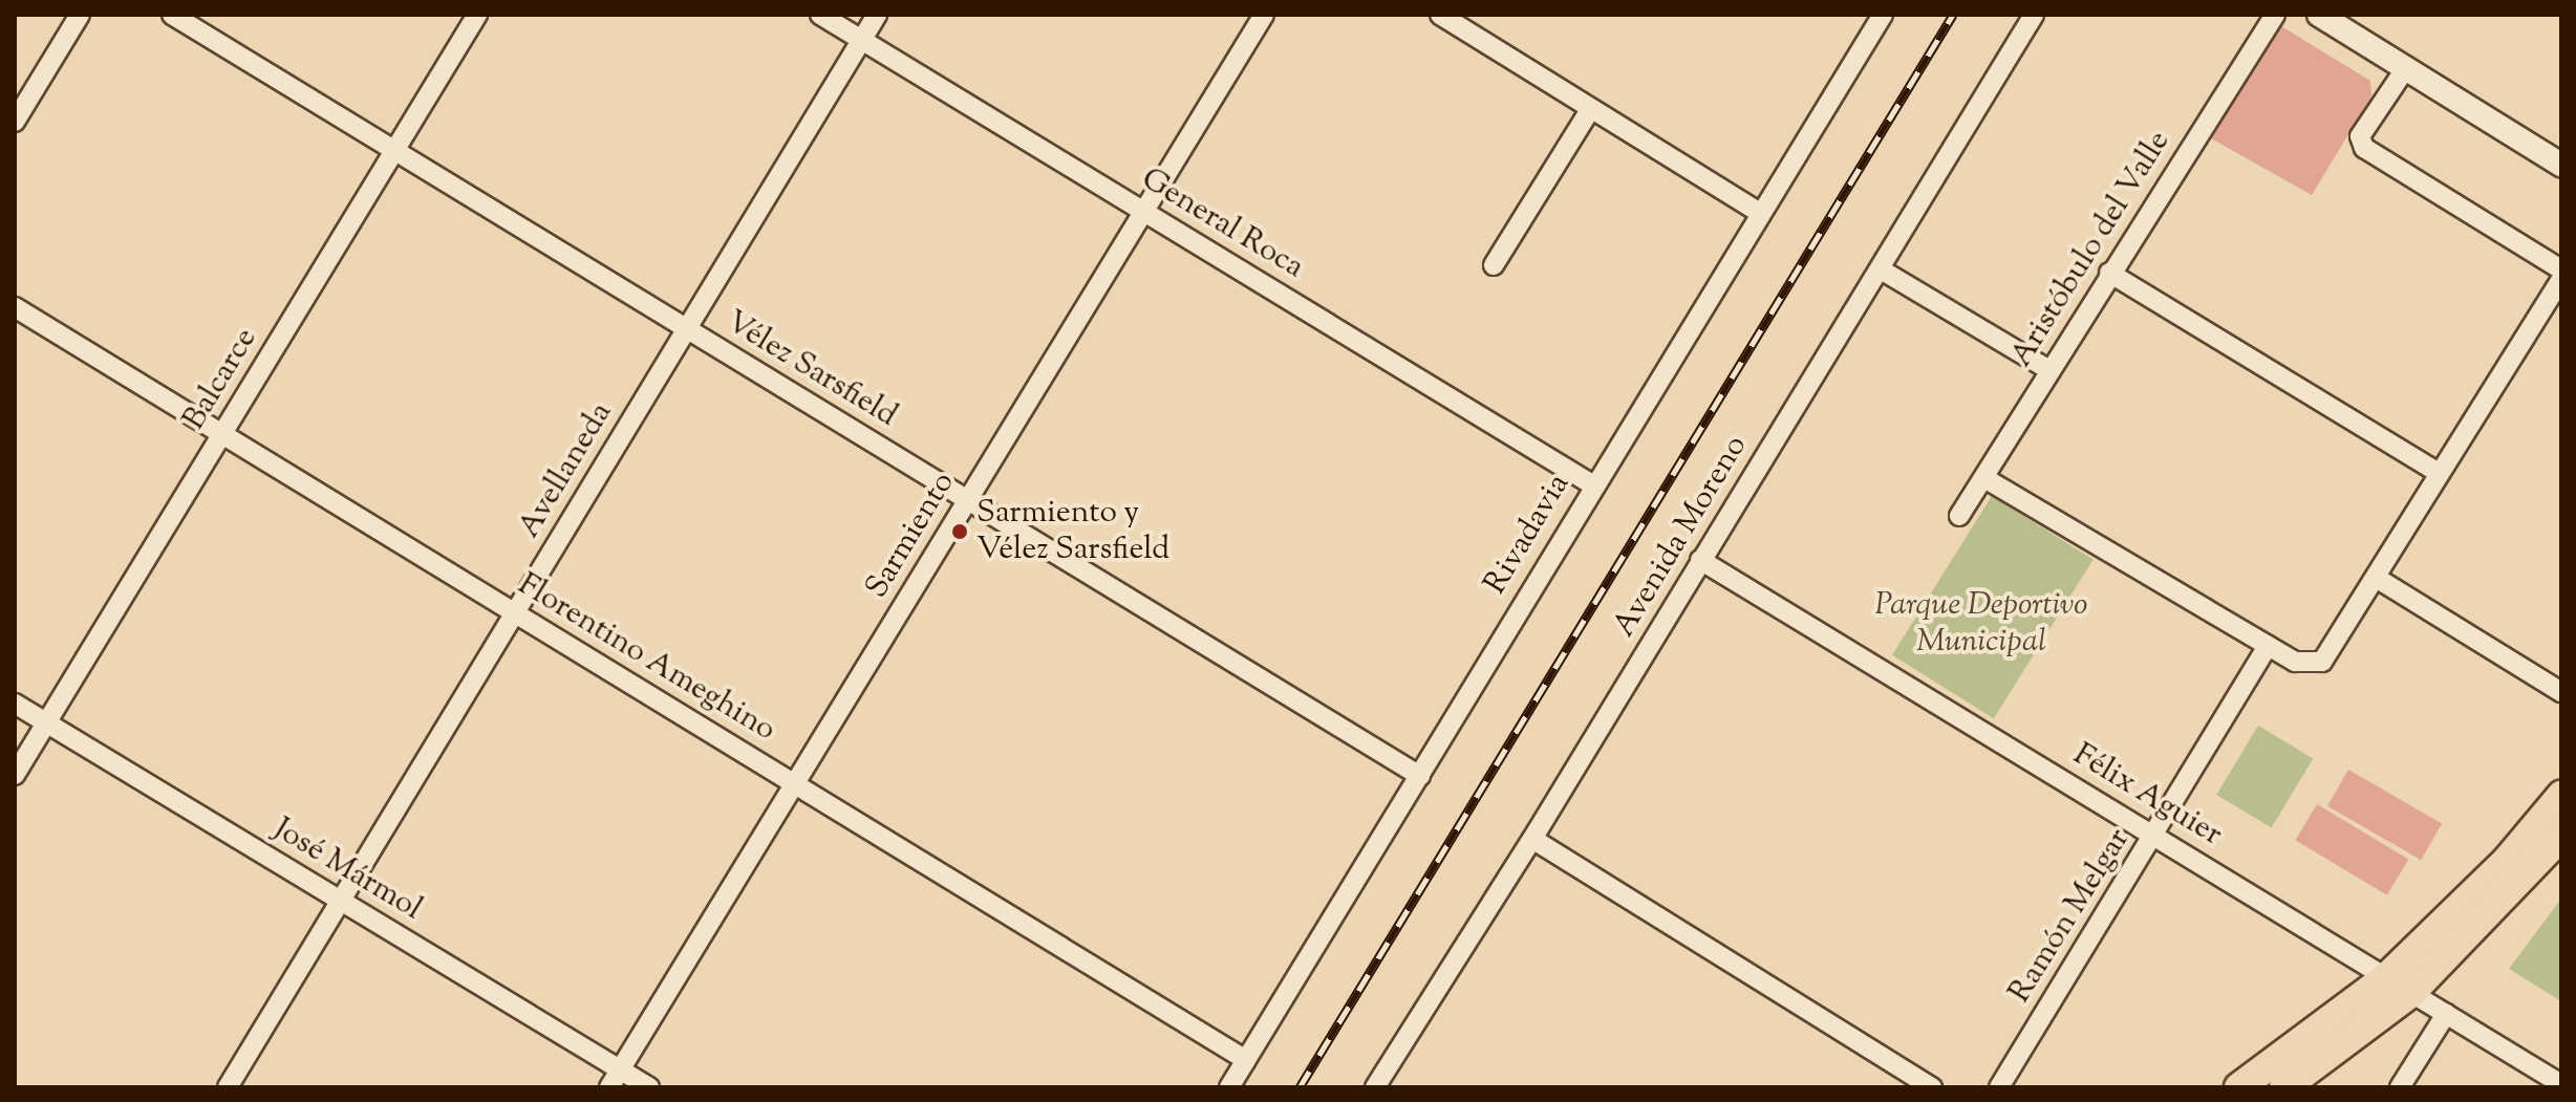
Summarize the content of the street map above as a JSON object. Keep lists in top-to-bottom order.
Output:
{
  "streets": {
    "street": [
      "General Roca",
      "Aristóbulo del Valle",
      "Vélez Sarsfield",
      "Balcarce",
      "Avellaneda",
      "Rivadavia",
      "Sarmiento",
      "Avenida Moreno",
      "Florentino Ameghino",
      "Félix Aguier",
      "José Mármol",
      "Ramón Melgar"
    ]
  },
  "crossings": [
    ["General Roca", "Avellaneda"],
    ["General Roca", "Rivadavia"],
    ["General Roca", "Sarmiento"],
    ["Vélez Sarsfield", "Balcarce"],
    ["Vélez Sarsfield", "Avellaneda"],
    ["Vélez Sarsfield", "Rivadavia"],
    ["Vélez Sarsfield", "Sarmiento"],
    ["Balcarce", "Florentino Ameghino"],
    ["Balcarce", "José Mármol"],
    ["Avellaneda", "Florentino Ameghino"],
    ["Avellaneda", "José Mármol"],
    ["Rivadavia", "Florentino Ameghino"],
    ["Sarmiento", "Florentino Ameghino"],
    ["Sarmiento", "José Mármol"],
    ["Avenida Moreno", "Félix Aguier"],
    ["Félix Aguier", "Ramón Melgar"]
  ],
  "parks": ["Parque Deportivo Municipal"],
  "places": ["Sarmiento y Vélez Sarsfield"]
}
